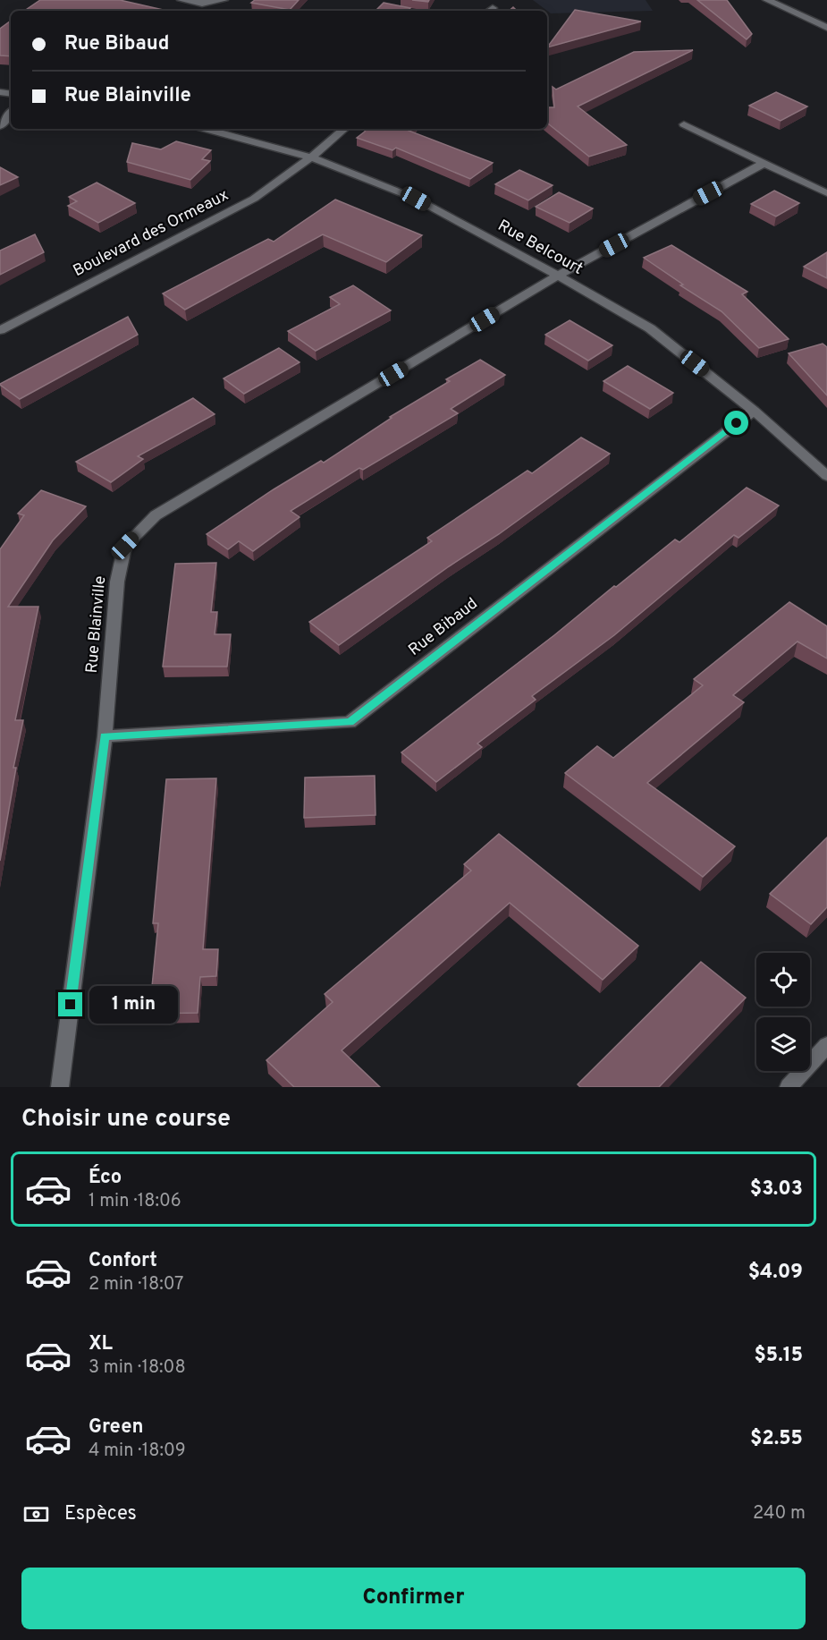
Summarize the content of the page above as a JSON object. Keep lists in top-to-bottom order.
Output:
{
  "streets": {
    "street": [
      "Boulevard des Ormeaux",
      "Rue Belcourt",
      "Rue Blainville",
      "Rue Bibaud"
    ]
  },
  "crossings": [
    ["Boulevard des Ormeaux", "Rue Belcourt"],
    ["Rue Belcourt", "Rue Blainville"],
    ["Rue Belcourt", "Rue Bibaud"],
    ["Rue Blainville", "Rue Bibaud"]
  ],
  "page": {
    "banner": ["Rue Bibaud", "Rue Blainville"],
    "bubble": "1 min",
    "heading": "Choisir une course",
    "list": [
      {
        "name": "Éco",
        "note": "1 min · 18:06",
        "value": "$3.03"
      },
      {
        "name": "Confort",
        "note": "2 min · 18:07",
        "value": "$4.09"
      },
      {
        "name": "XL",
        "note": "3 min · 18:08",
        "value": "$5.15"
      },
      {
        "name": "Green",
        "note": "4 min · 18:09",
        "value": "$2.55"
      }
    ],
    "pay": ["Espèces", "240 m"],
    "buttons": "Confirmer"
  }
}
